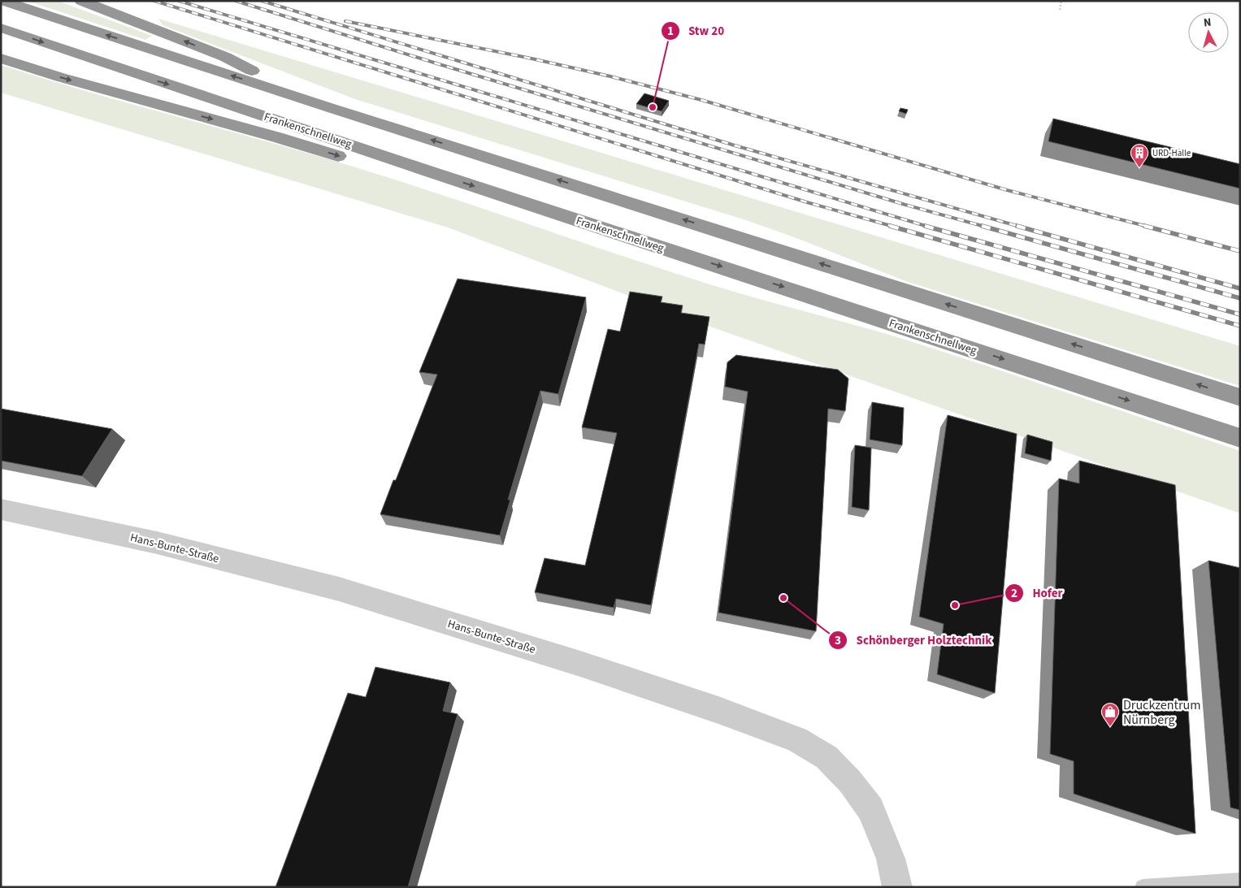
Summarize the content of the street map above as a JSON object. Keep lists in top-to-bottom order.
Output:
{
  "streets": {
    "highway": ["Frankenschnellweg"],
    "street": ["Hans-Bunte-Straße"]
  },
  "places": {
    "other": ["Stw 20", "Schönberger Holztechnik", "Hofer"],
    "building": ["URD-Halle"],
    "shop": ["Druckzentrum Nürnberg"]
  },
  "north": "top"
}
